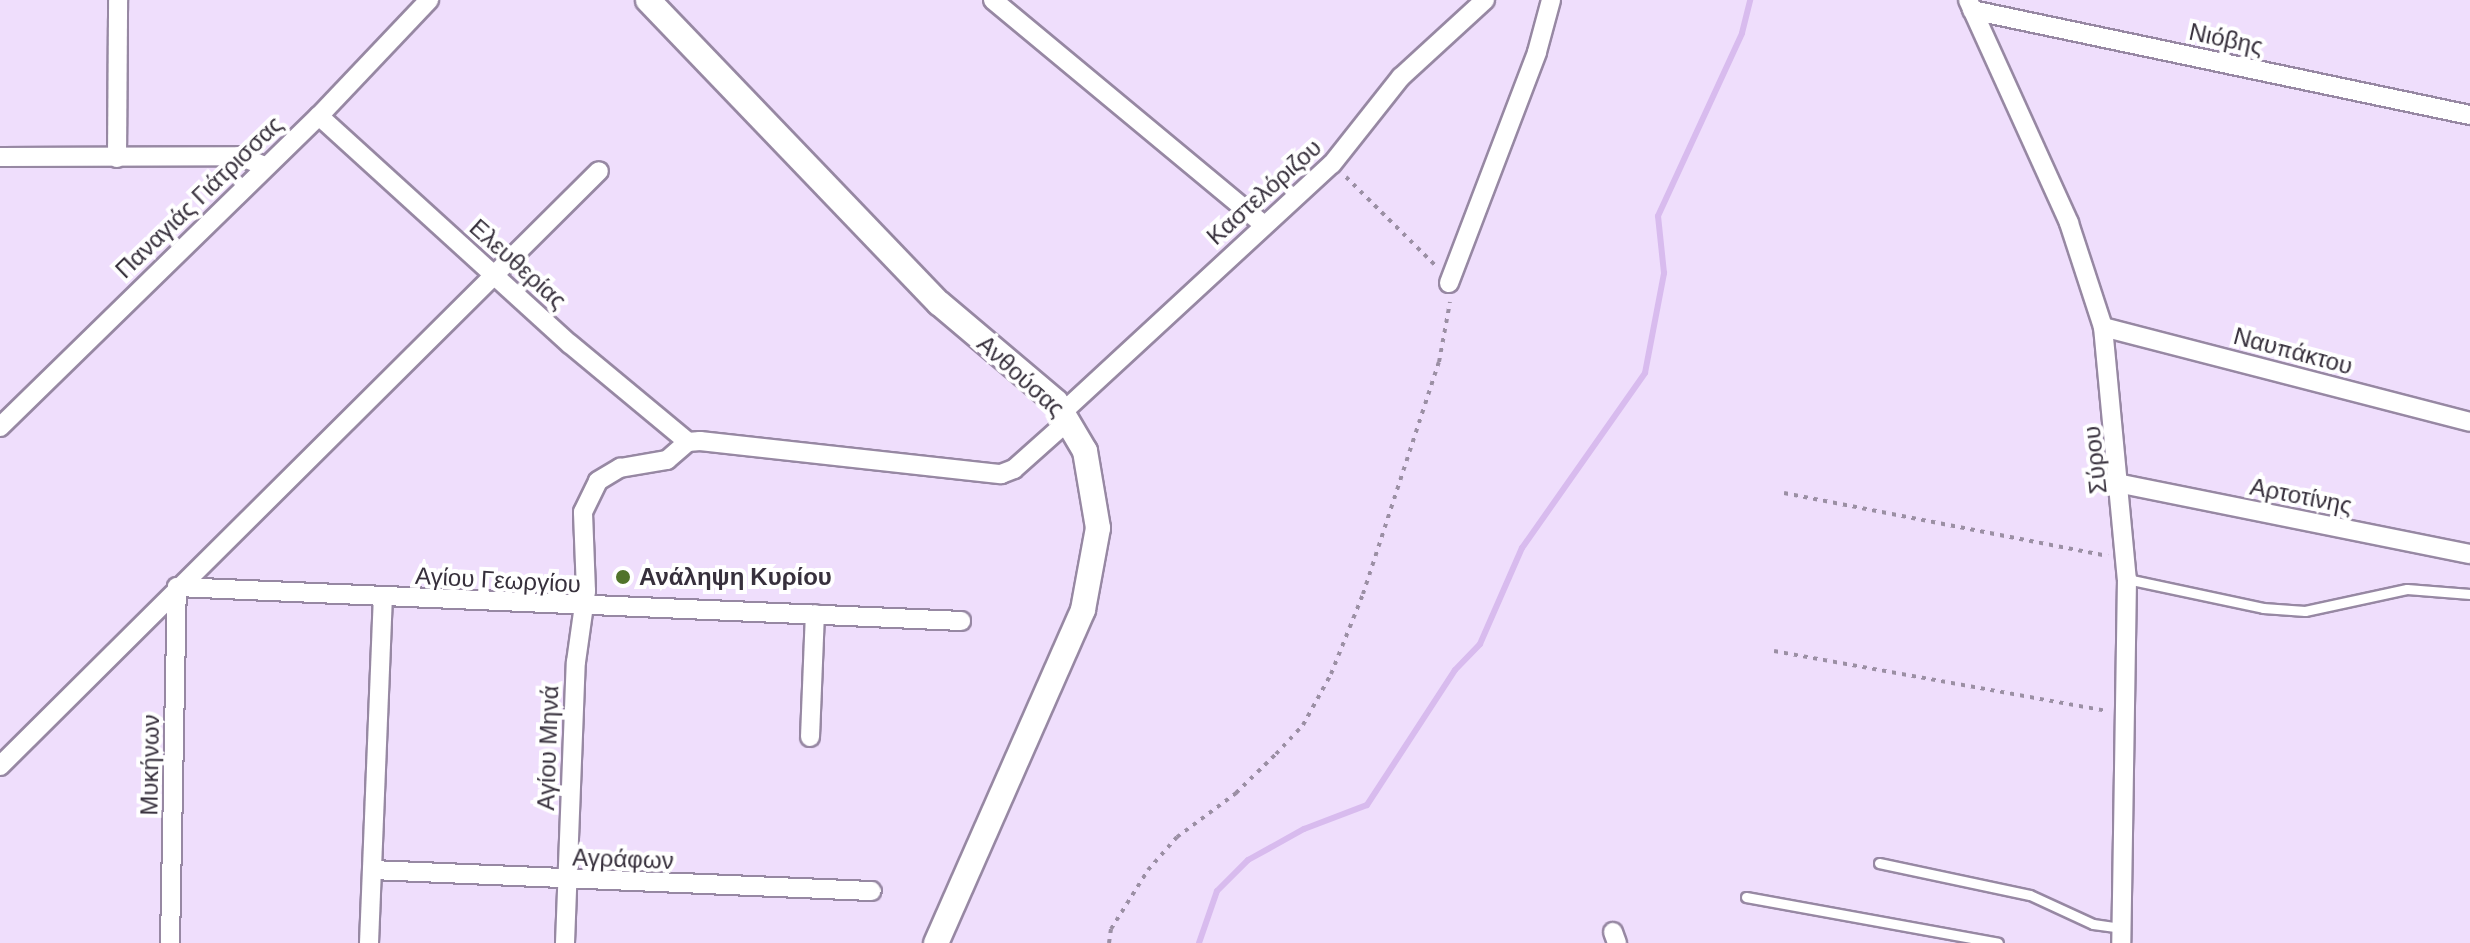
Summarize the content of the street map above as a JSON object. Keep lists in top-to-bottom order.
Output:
{
  "streets": {
    "street": [
      "Νιόβης",
      "Καστελόριζου",
      "Παναγιάς Γιάτρισσας",
      "Ελευθερίας",
      "Ναυπάκτου",
      "Ανθούσας",
      "Σύρου",
      "Αρτοτίνης",
      "Αγίου Γεωργίου",
      "Αγίου Μηνά",
      "Μυκήνων",
      "Αγράφων"
    ]
  },
  "crossings": [
    ["Νιόβης", "Σύρου"],
    ["Καστελόριζου", "Ελευθερίας"],
    ["Καστελόριζου", "Ανθούσας"],
    ["Καστελόριζου", "Αγίου Μηνά"],
    ["Παναγιάς Γιάτρισσας", "Ελευθερίας"],
    ["Ελευθερίας", "Αγίου Μηνά"],
    ["Ναυπάκτου", "Σύρου"],
    ["Σύρου", "Αρτοτίνης"],
    ["Αγίου Γεωργίου", "Αγίου Μηνά"],
    ["Αγίου Γεωργίου", "Μυκήνων"],
    ["Αγίου Μηνά", "Αγράφων"]
  ],
  "places": ["Ανάληψη Κυρίου"]
}
